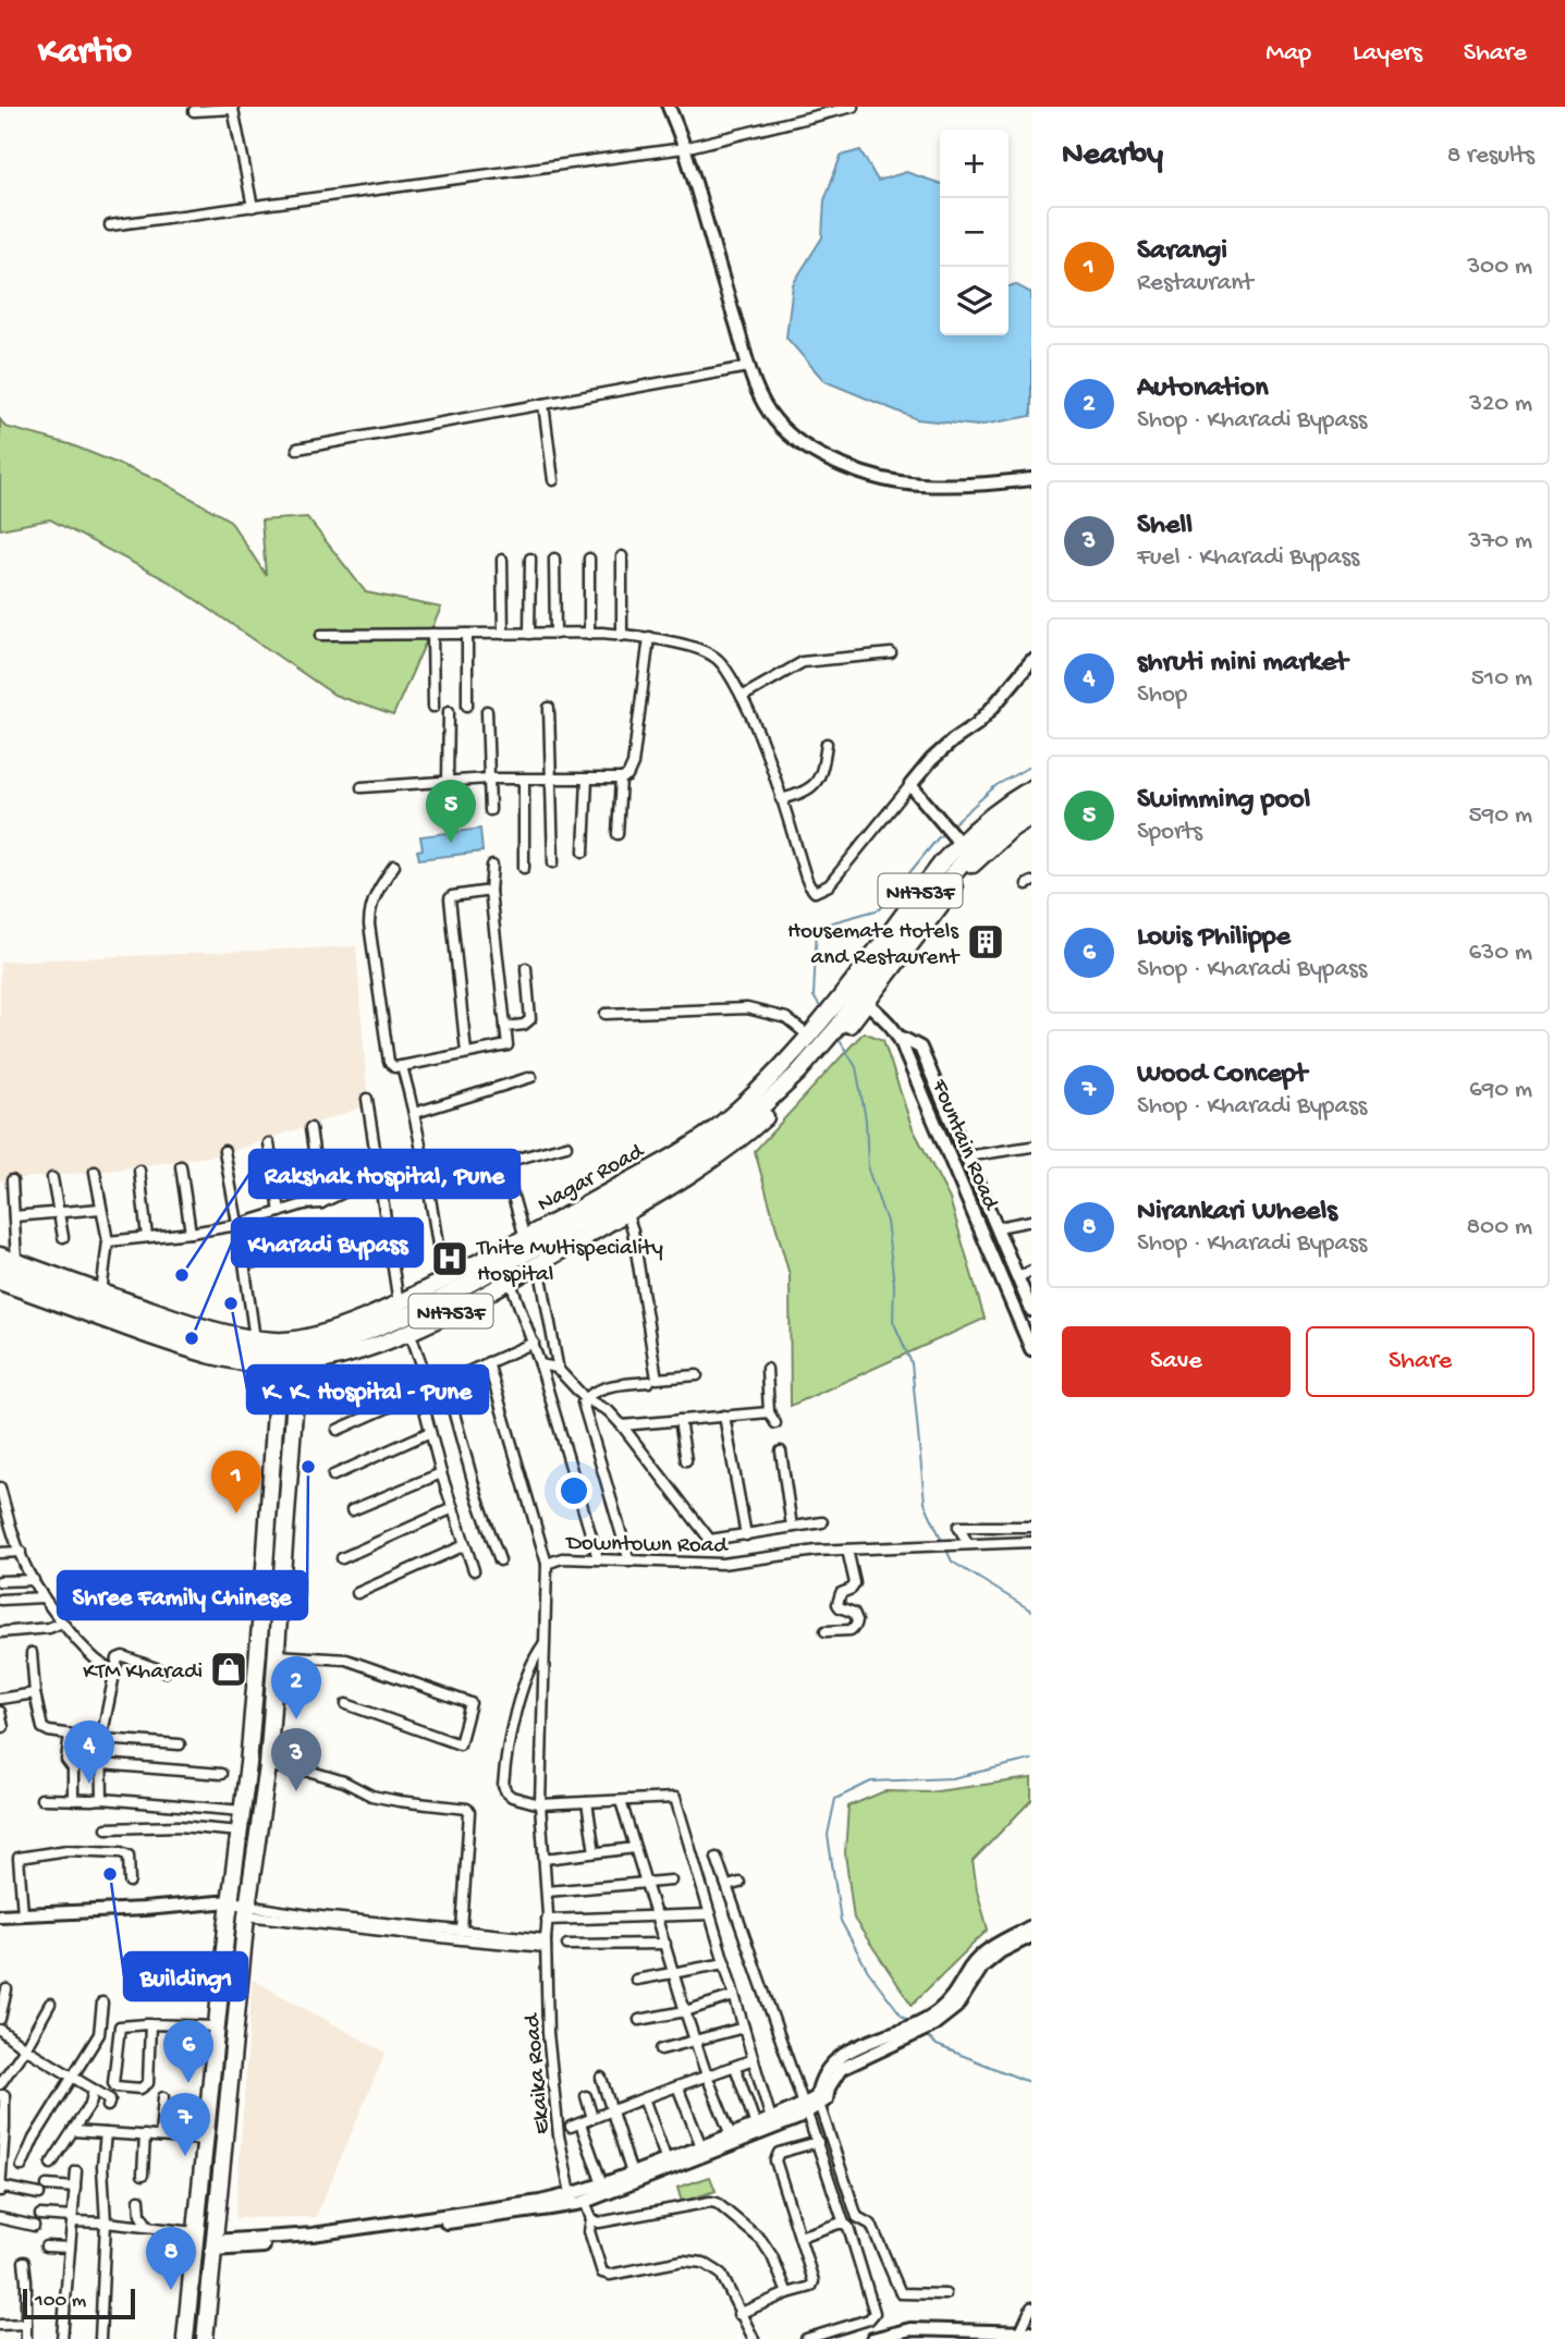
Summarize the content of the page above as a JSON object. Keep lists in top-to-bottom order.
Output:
{
  "streets": {
    "highway": ["NH753F", "Nagar Road"],
    "street": ["Fountain Road", "Downtown Road", "Ekaika Road"]
  },
  "crossings": [
    ["NH753F", "Fountain Road"],
    ["Downtown Road", "Ekaika Road"]
  ],
  "places": {
    "building": ["Housemate Hotels and Restaurent"],
    "hospital": ["Thite Multispeciality Hospital"],
    "other": [
      "Rakshak Hospital, Pune",
      "K. K. Hospital - Pune",
      "Kharadi Bypass",
      "Shree Family Chinese",
      "Building1"
    ],
    "shop": ["KTM Kharadi"]
  },
  "scale_bar": "100 m",
  "page": {
    "header": "Kartio",
    "nav": ["Map", "Layers", "Share"],
    "heading": ["Nearby", "8 results"],
    "map_buttons": ["+", "−"],
    "list": [
      {
        "mark": "1",
        "name": "Sarangi",
        "note": "Restaurant",
        "value": "300 m"
      },
      {
        "mark": "2",
        "name": "Autonation",
        "note": "Shop · Kharadi Bypass",
        "value": "320 m"
      },
      {
        "mark": "3",
        "name": "Shell",
        "note": "Fuel · Kharadi Bypass",
        "value": "370 m"
      },
      {
        "mark": "4",
        "name": "shruti mini market",
        "note": "Shop",
        "value": "510 m"
      },
      {
        "mark": "5",
        "name": "Swimming pool",
        "note": "Sports",
        "value": "590 m"
      },
      {
        "mark": "6",
        "name": "Louis Philippe",
        "note": "Shop · Kharadi Bypass",
        "value": "630 m"
      },
      {
        "mark": "7",
        "name": "Wood Concept",
        "note": "Shop · Kharadi Bypass",
        "value": "690 m"
      },
      {
        "mark": "8",
        "name": "Nirankari Wheels",
        "note": "Shop · Kharadi Bypass",
        "value": "800 m"
      }
    ],
    "pins": [
      "5",
      "1",
      "2",
      "4",
      "3",
      "6",
      "7",
      "8"
    ],
    "buttons": ["Save", "Share"],
    "scale": "100 m"
  }
}
